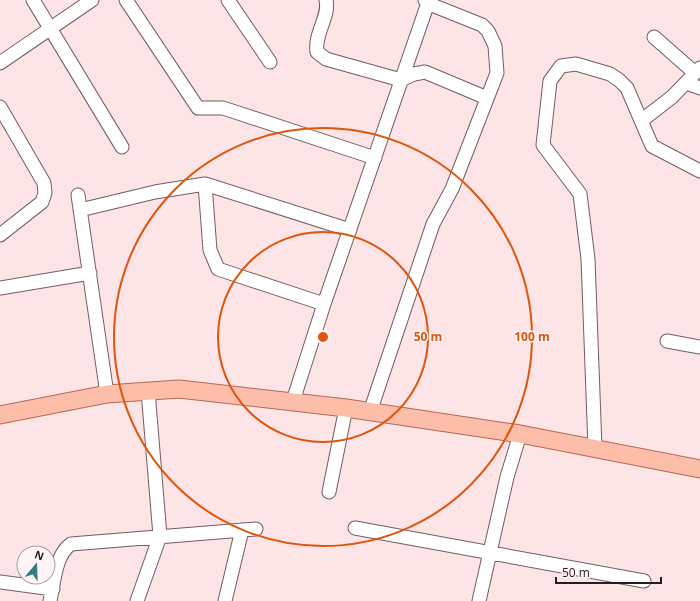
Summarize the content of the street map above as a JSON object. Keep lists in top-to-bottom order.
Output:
{
  "scale_bar": "50 m",
  "north": "top",
  "rings": ["50 m", "100 m"]
}
